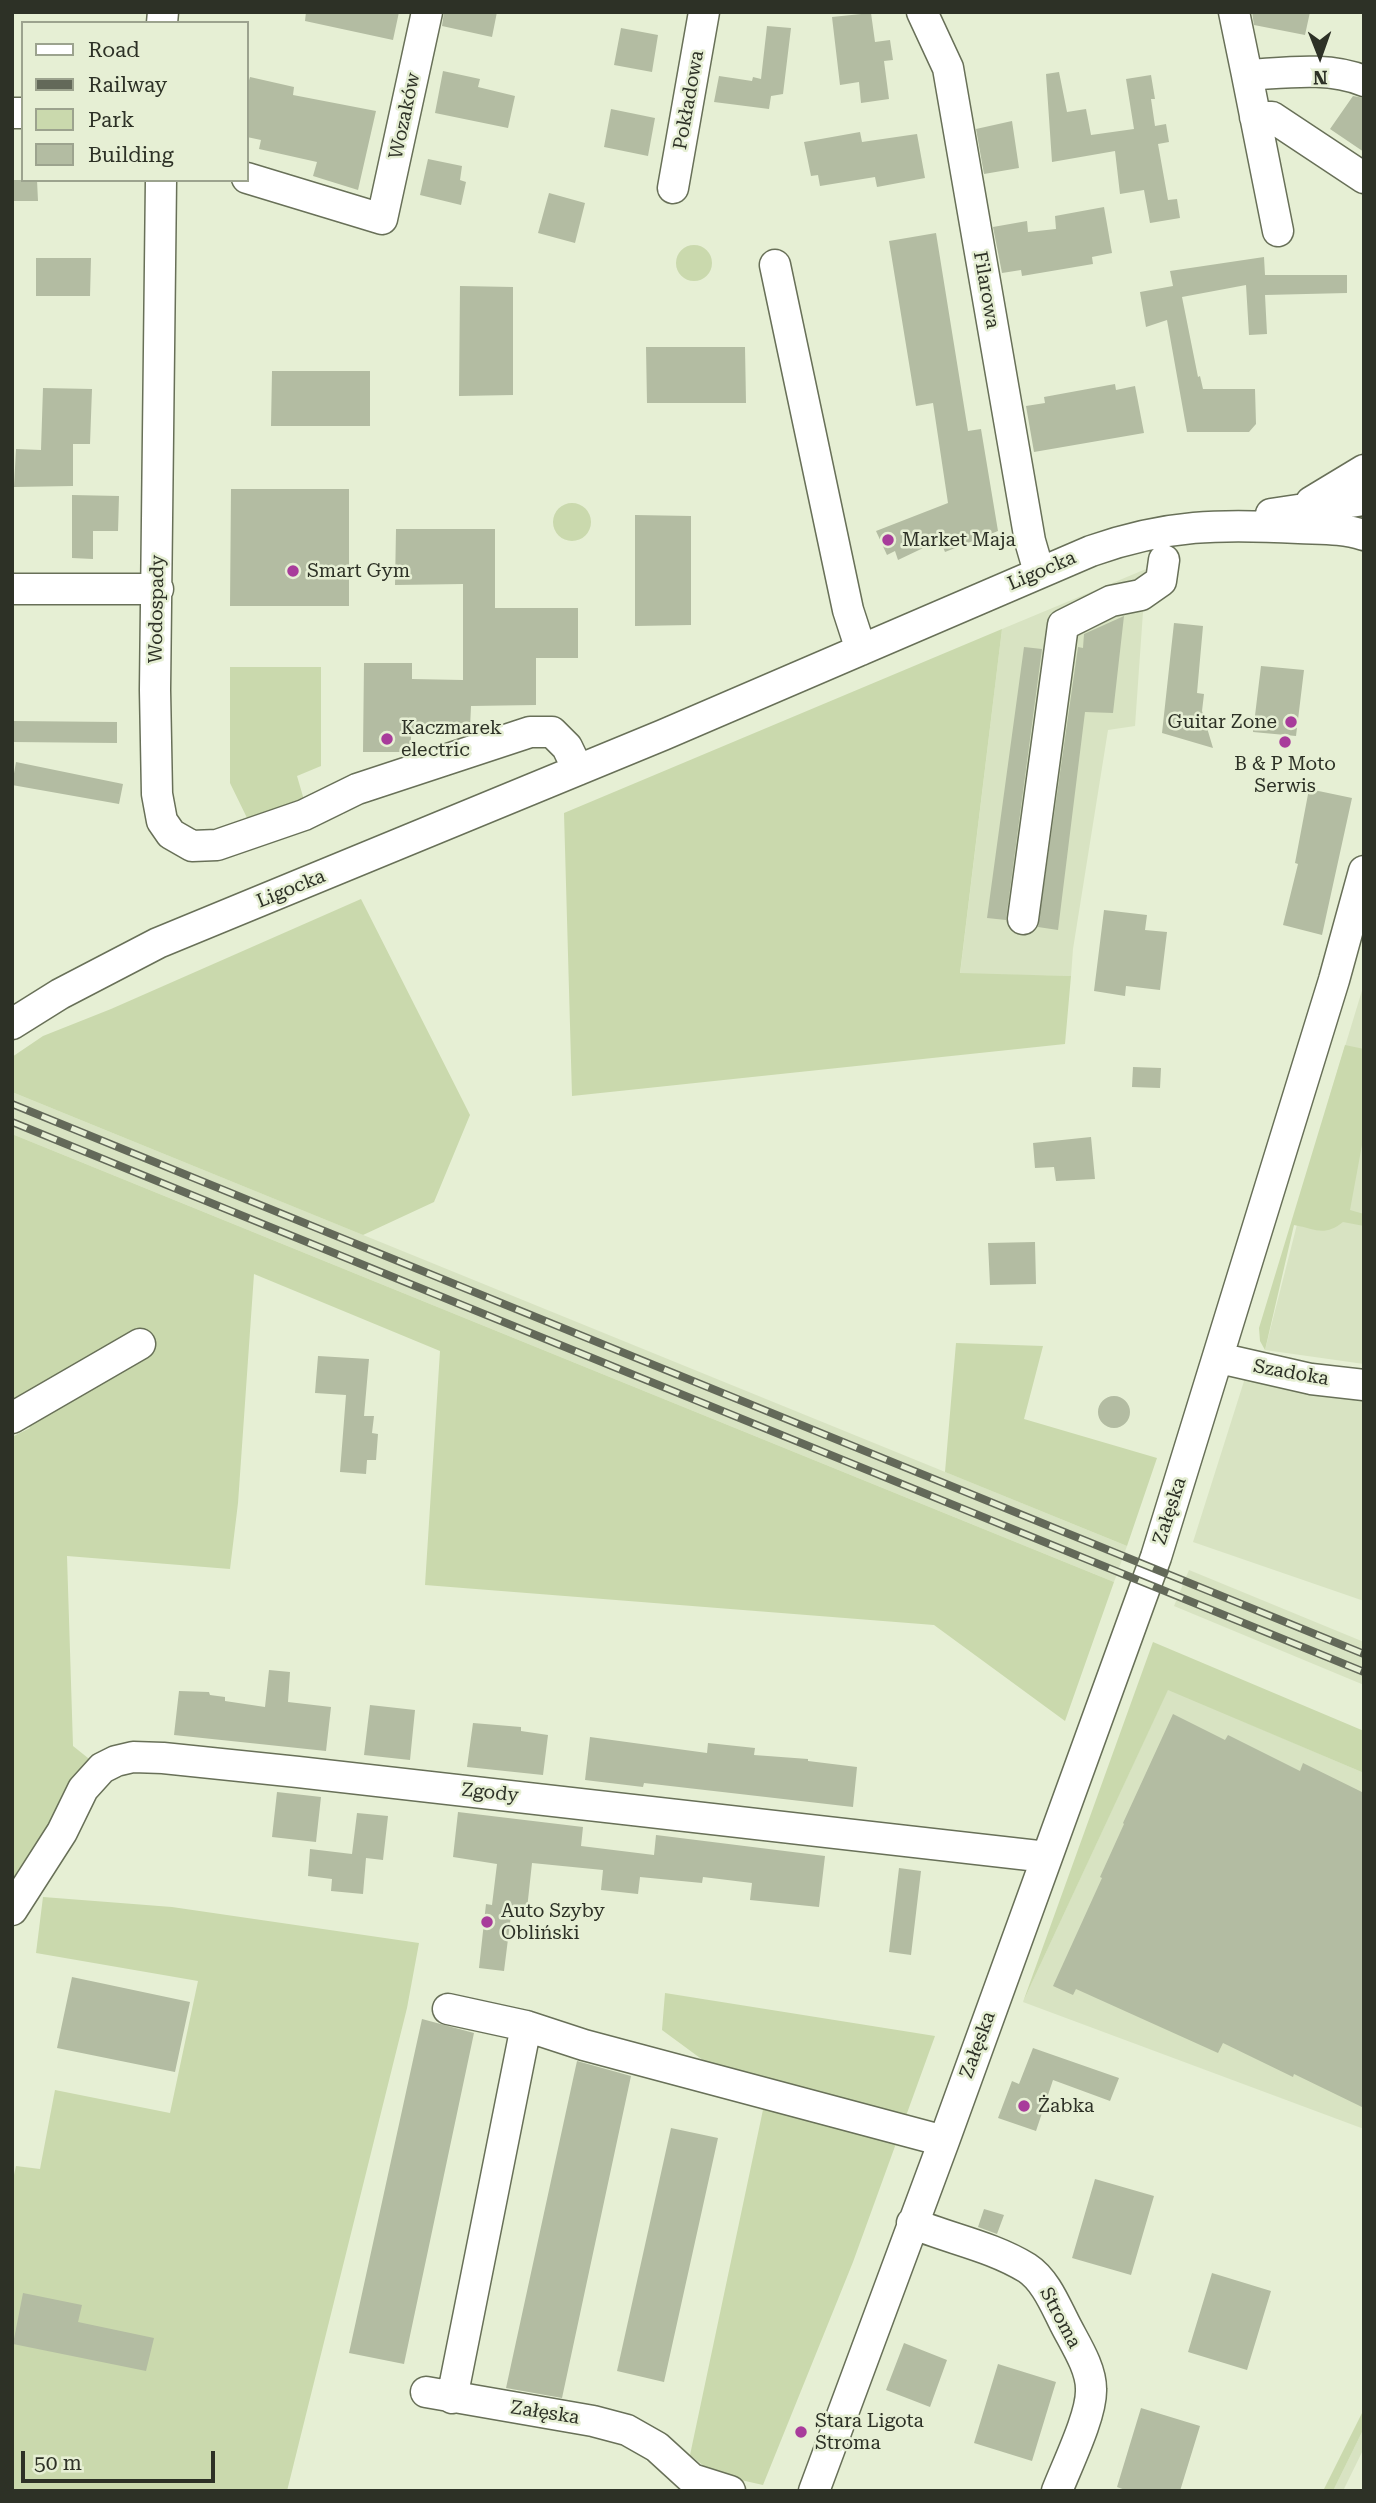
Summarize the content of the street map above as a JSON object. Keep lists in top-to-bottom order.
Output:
{
  "streets": {
    "street": [
      "Pokładowa",
      "Wozaków",
      "Filarowa",
      "Ligocka",
      "Wodospady",
      "Szadoka",
      "Załęska",
      "Zgody",
      "Stroma"
    ]
  },
  "crossings": [
    ["Filarowa", "Ligocka"],
    ["Ligocka", "Wodospady"],
    ["Szadoka", "Załęska"],
    ["Załęska", "Zgody"],
    ["Załęska", "Stroma"]
  ],
  "places": [
    "Market Maja",
    "Smart Gym",
    "Guitar Zone",
    "Kaczmarek electric",
    "B & P Moto Serwis",
    "Auto Szyby Obliński",
    "Żabka",
    "Stara Ligota Stroma"
  ],
  "legend": [
    "Road",
    "Railway",
    "Park",
    "Building"
  ],
  "scale_bar": "50 m",
  "north": "bottom"
}
